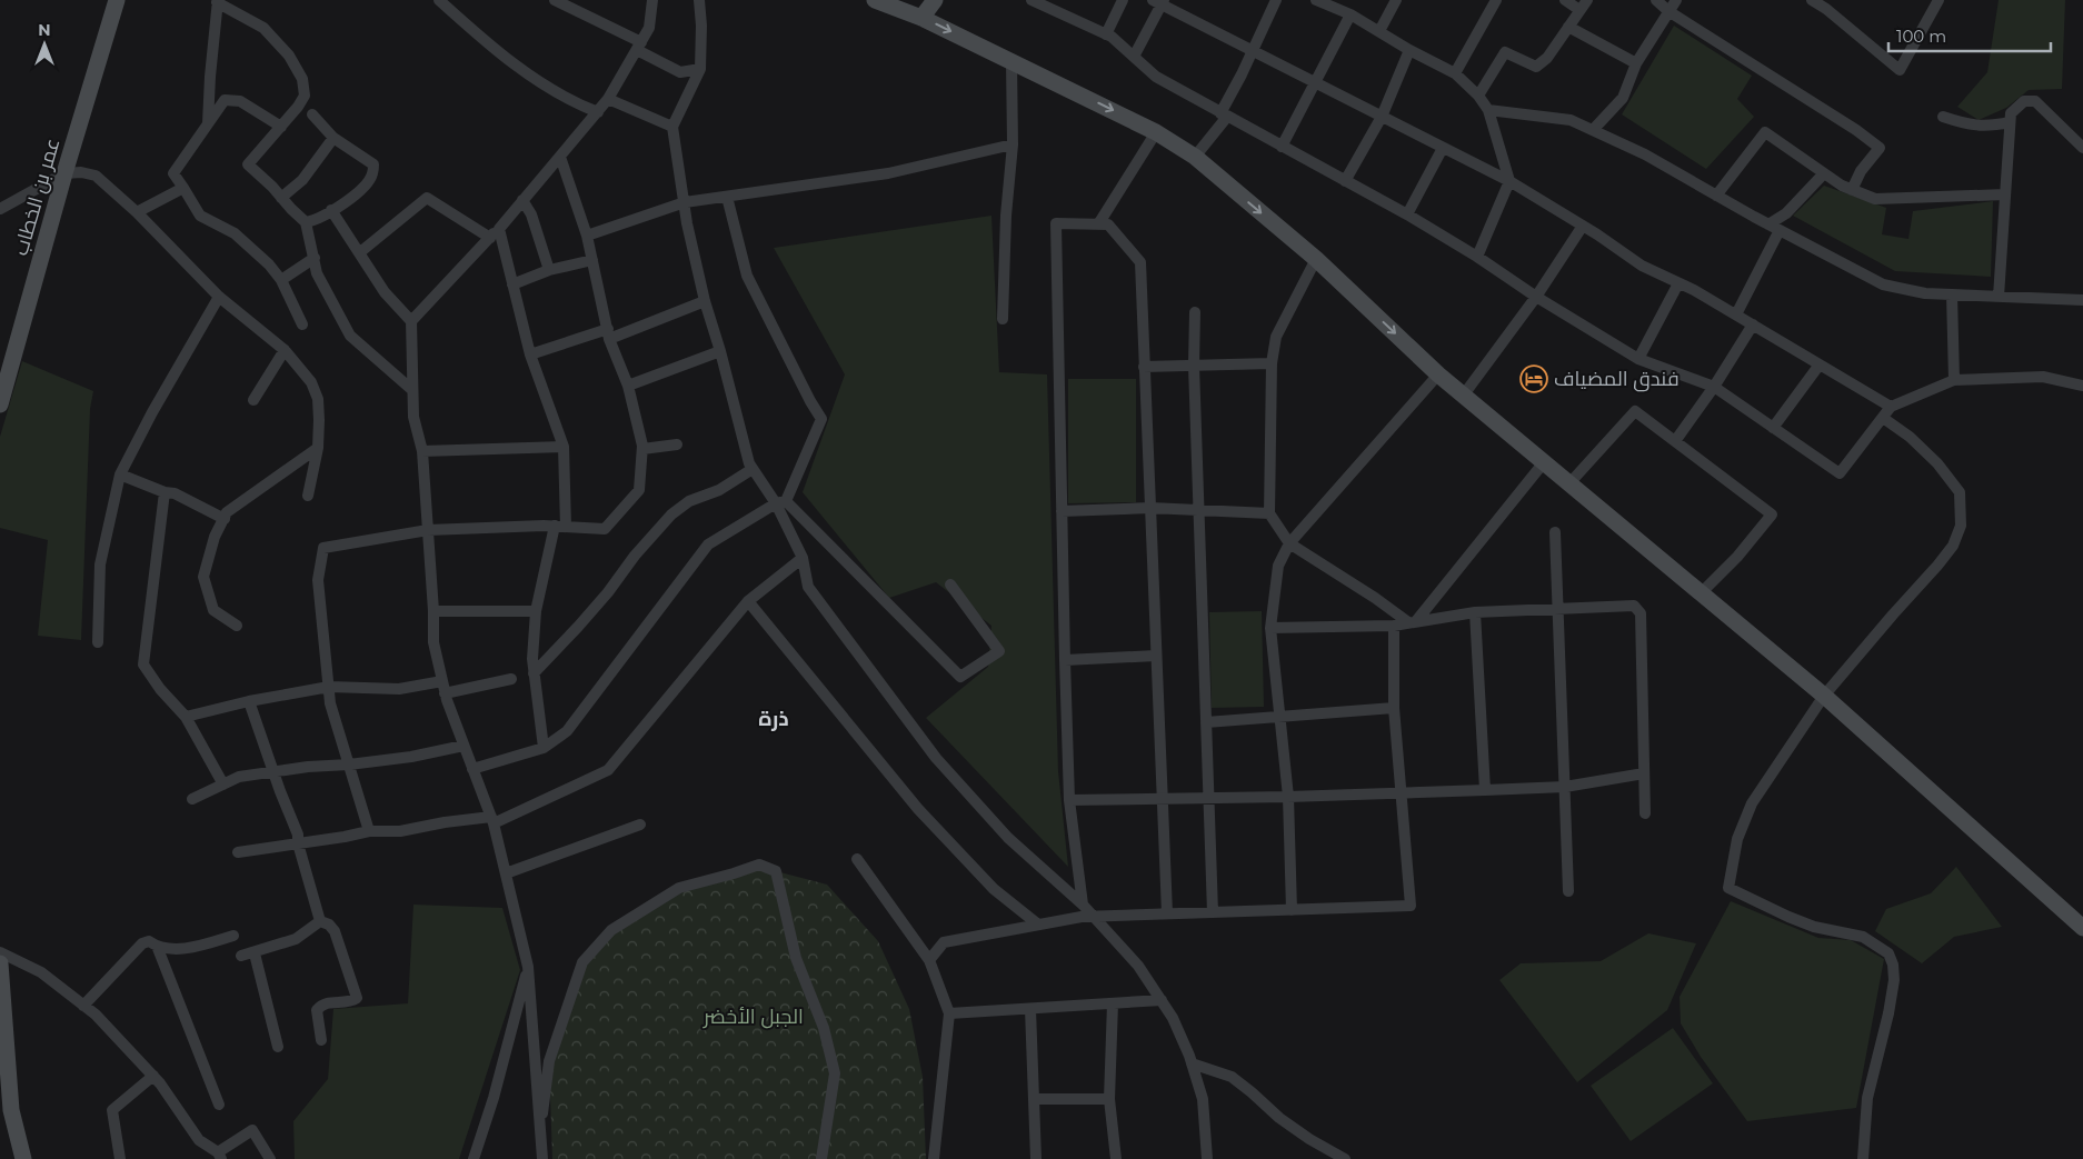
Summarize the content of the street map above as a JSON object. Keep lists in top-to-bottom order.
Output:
{
  "streets": {
    "street": ["عمر بن الخطاب"]
  },
  "districts": ["ذرة"],
  "parks": ["الجبل الأخضر"],
  "places": {
    "hotel": ["فندق المضياف"]
  },
  "scale_bar": "100 m",
  "north": "top"
}
